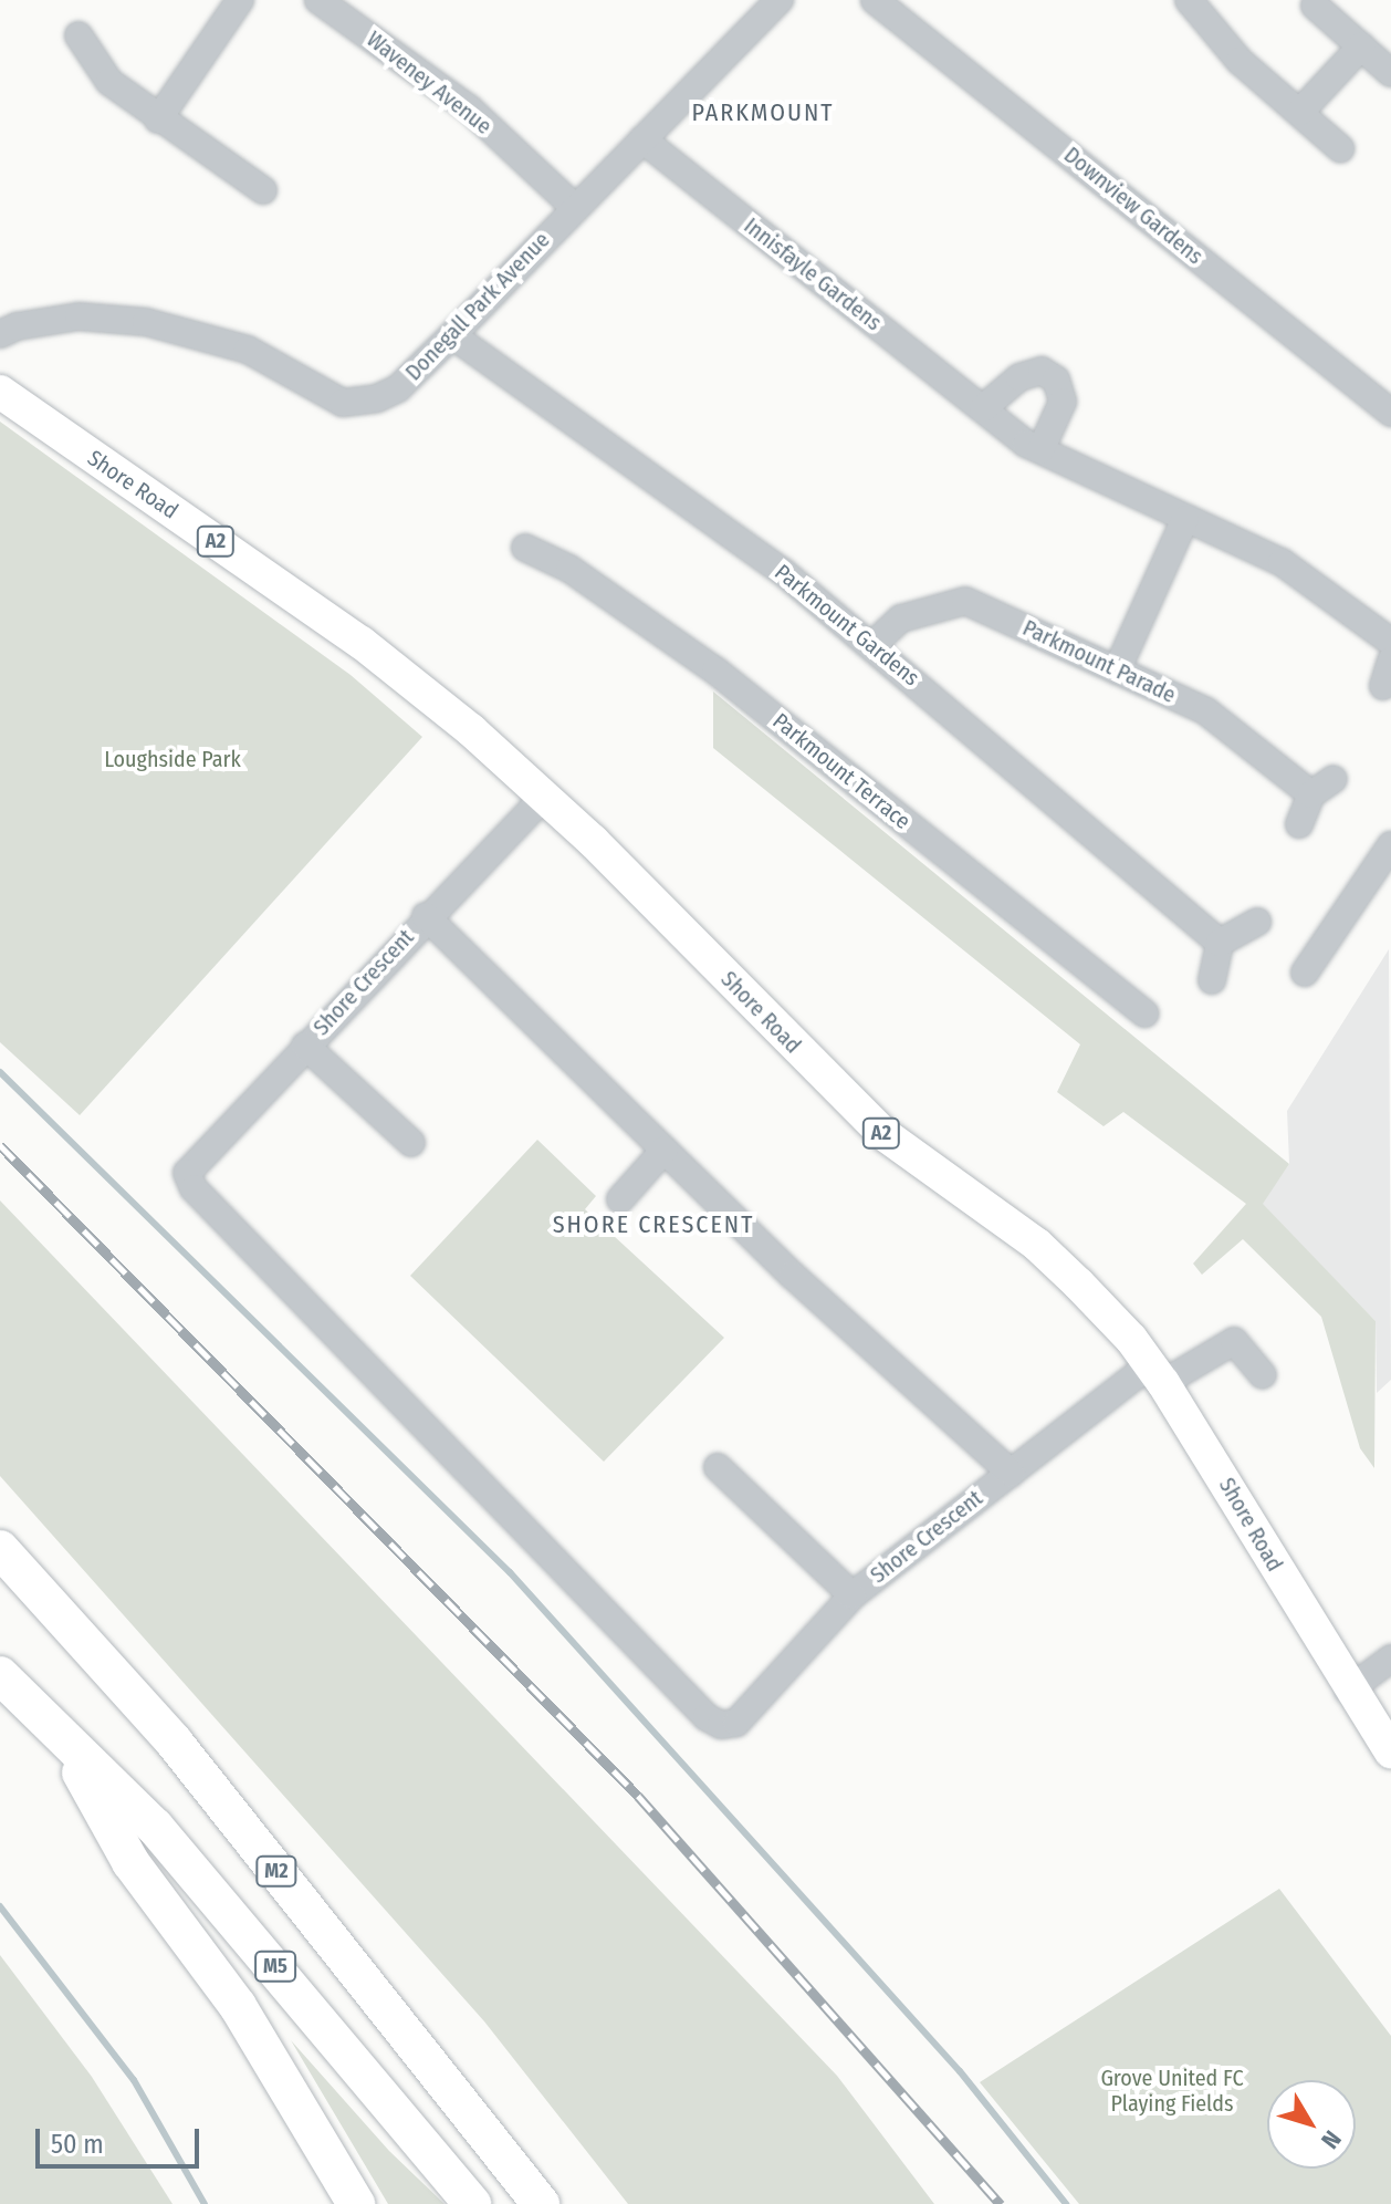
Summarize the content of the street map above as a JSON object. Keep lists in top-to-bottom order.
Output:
{
  "streets": {
    "highway": ["M2", "M5"],
    "main road": ["Shore Road", "A2"],
    "street": [
      "Waveney Avenue",
      "Downview Gardens",
      "Innisfayle Gardens",
      "Donegall Park Avenue",
      "Parkmount Gardens",
      "Parkmount Parade",
      "Parkmount Terrace",
      "Shore Crescent"
    ]
  },
  "crossings": [
    ["Waveney Avenue", "Donegall Park Avenue"],
    ["Innisfayle Gardens", "Donegall Park Avenue"],
    ["Donegall Park Avenue", "Parkmount Gardens"],
    ["Shore Road", "Shore Crescent"],
    ["Parkmount Gardens", "Parkmount Parade"]
  ],
  "districts": ["PARKMOUNT", "SHORE CRESCENT"],
  "parks": ["Loughside Park", "Grove United FC Playing Fields"],
  "scale_bar": "50 m",
  "north": "bottom right"
}
